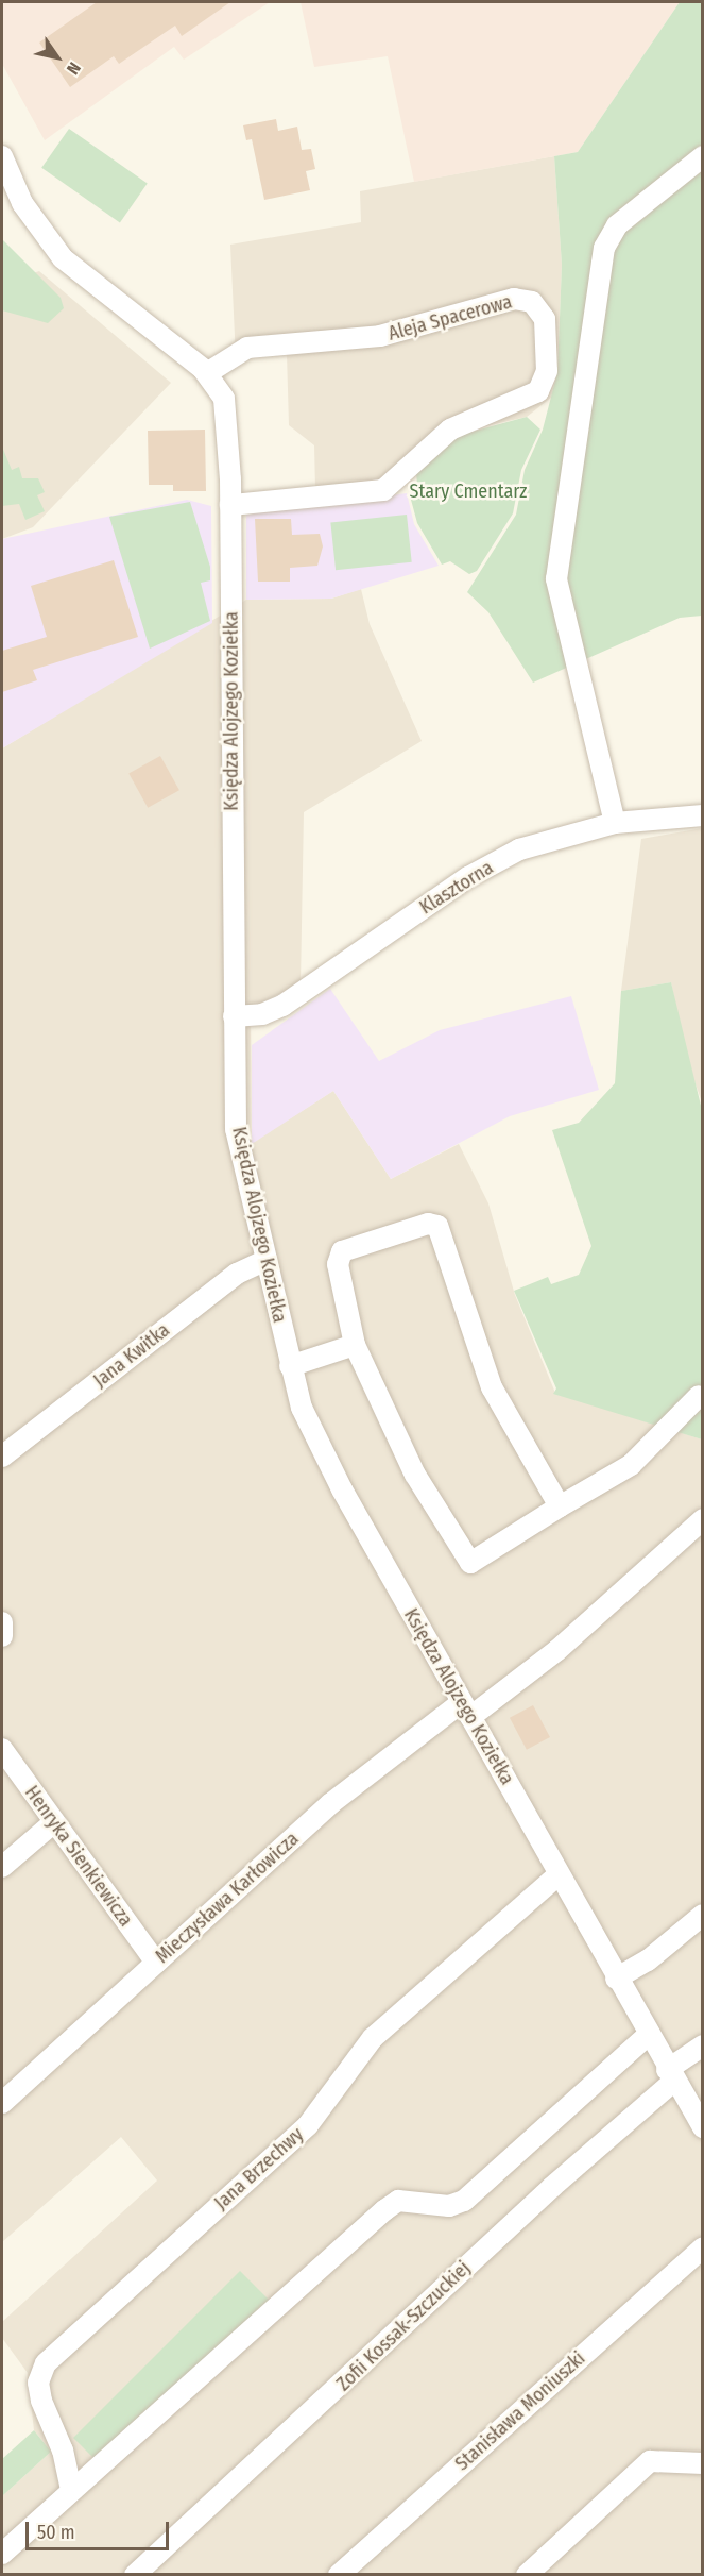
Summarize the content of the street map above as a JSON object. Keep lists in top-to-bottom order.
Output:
{
  "streets": {
    "street": [
      "Aleja Spacerowa",
      "Księdza Alojzego Koziełka",
      "Klasztorna",
      "Jana Kwitka",
      "Henryka Sienkiewicza",
      "Mieczysława Karłowicza",
      "Jana Brzechwy",
      "Zofii Kossak-Szczuckiej",
      "Stanisława Moniuszki"
    ]
  },
  "crossings": [
    ["Aleja Spacerowa", "Księdza Alojzego Koziełka"],
    ["Księdza Alojzego Koziełka", "Klasztorna"],
    ["Księdza Alojzego Koziełka", "Jana Kwitka"],
    ["Księdza Alojzego Koziełka", "Mieczysława Karłowicza"],
    ["Księdza Alojzego Koziełka", "Jana Brzechwy"],
    ["Księdza Alojzego Koziełka", "Zofii Kossak-Szczuckiej"],
    ["Henryka Sienkiewicza", "Mieczysława Karłowicza"]
  ],
  "parks": ["Stary Cmentarz"],
  "scale_bar": "50 m",
  "north": "bottom right"
}
